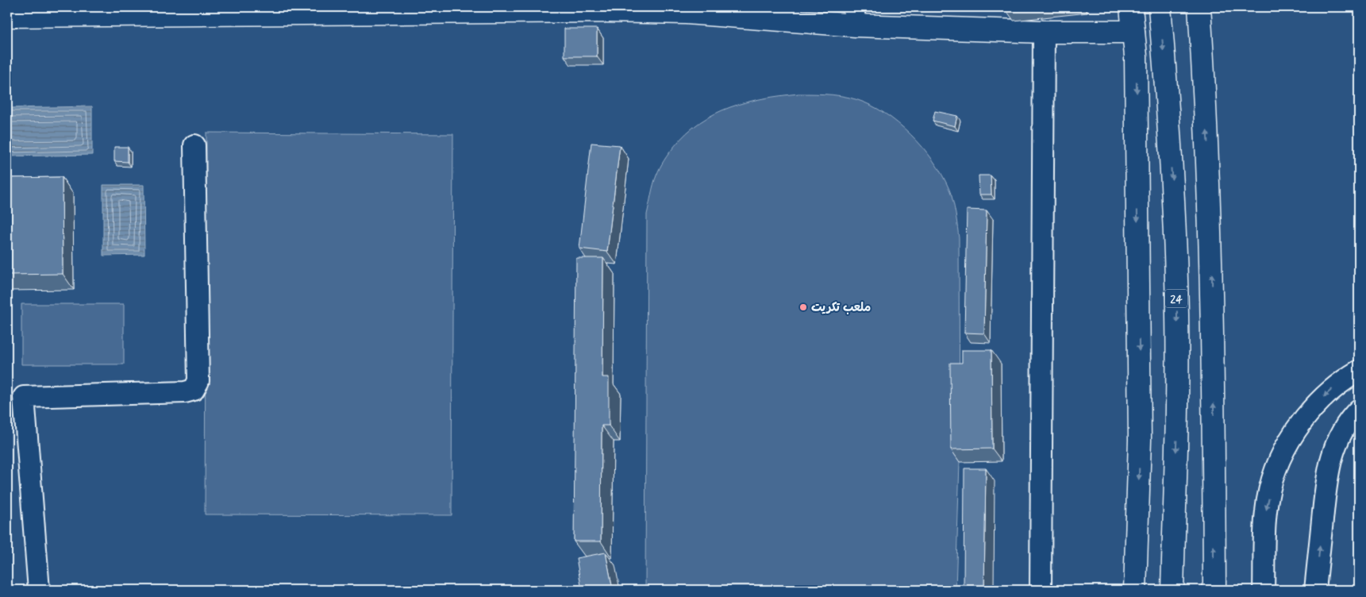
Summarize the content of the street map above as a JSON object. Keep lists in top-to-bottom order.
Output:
{
  "streets": {
    "main road": ["24"]
  },
  "places": ["ملعب تكريت"]
}
